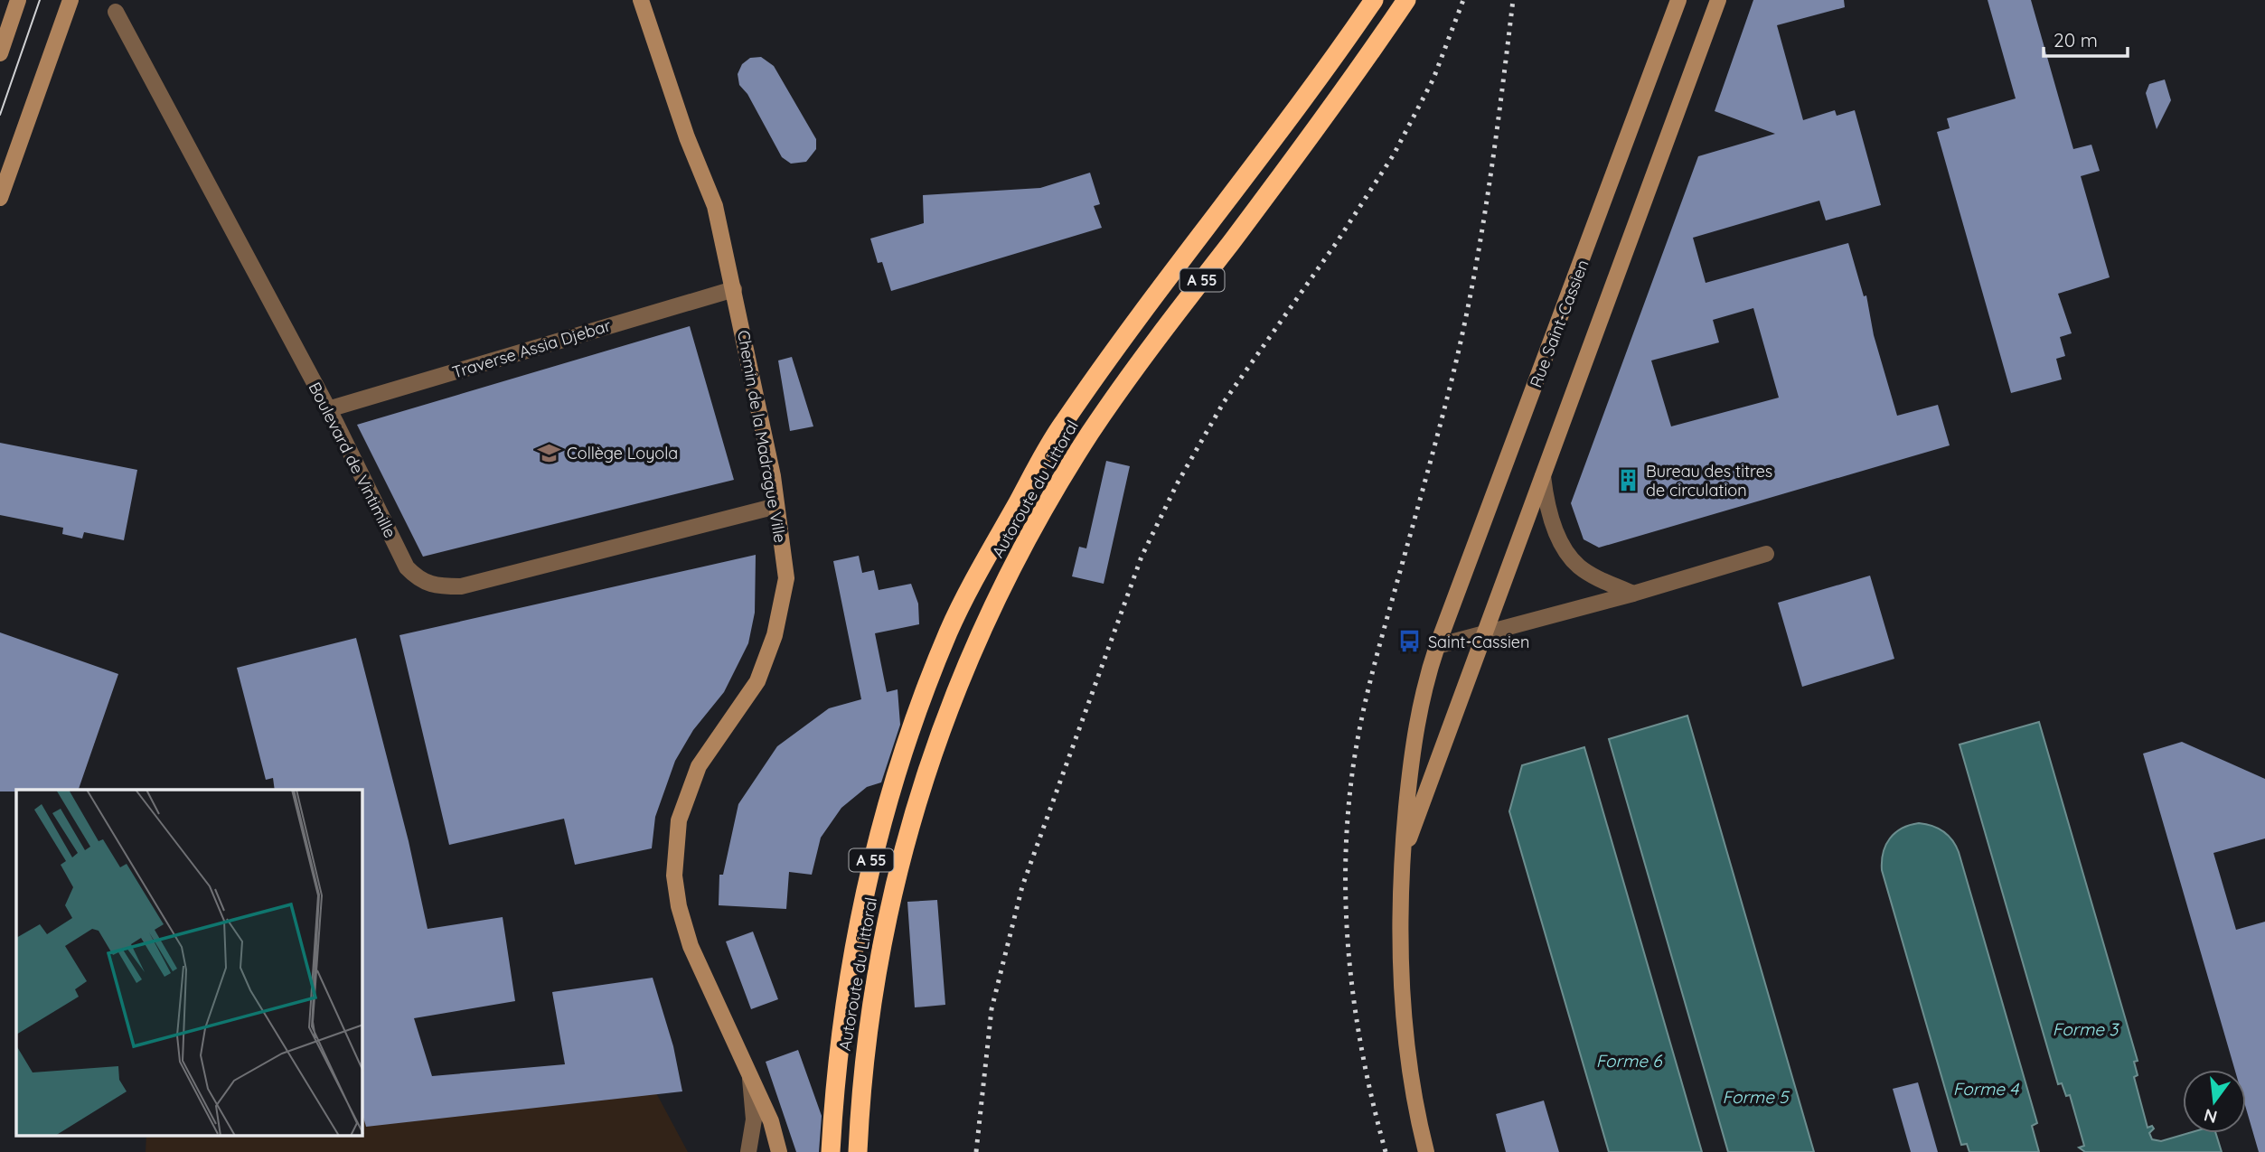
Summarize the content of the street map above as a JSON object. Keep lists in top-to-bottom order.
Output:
{
  "streets": {
    "highway": ["A 55", "Autoroute du Littoral"],
    "street": [
      "Rue Saint-Cassien",
      "Traverse Assia Djebar",
      "Chemin de la Madrague Ville",
      "Boulevard de Vintimille"
    ]
  },
  "crossings": [
    ["Traverse Assia Djebar", "Chemin de la Madrague Ville"],
    ["Traverse Assia Djebar", "Boulevard de Vintimille"],
    ["Chemin de la Madrague Ville", "Boulevard de Vintimille"]
  ],
  "water": [
    "Forme 3",
    "Forme 6",
    "Forme 4",
    "Forme 5"
  ],
  "places": {
    "school or university": ["Collège Loyola"],
    "building": ["Bureau des titres de circulation"],
    "bus stop": ["Saint-Cassien"]
  },
  "scale_bar": "20 m",
  "north": "bottom"
}
